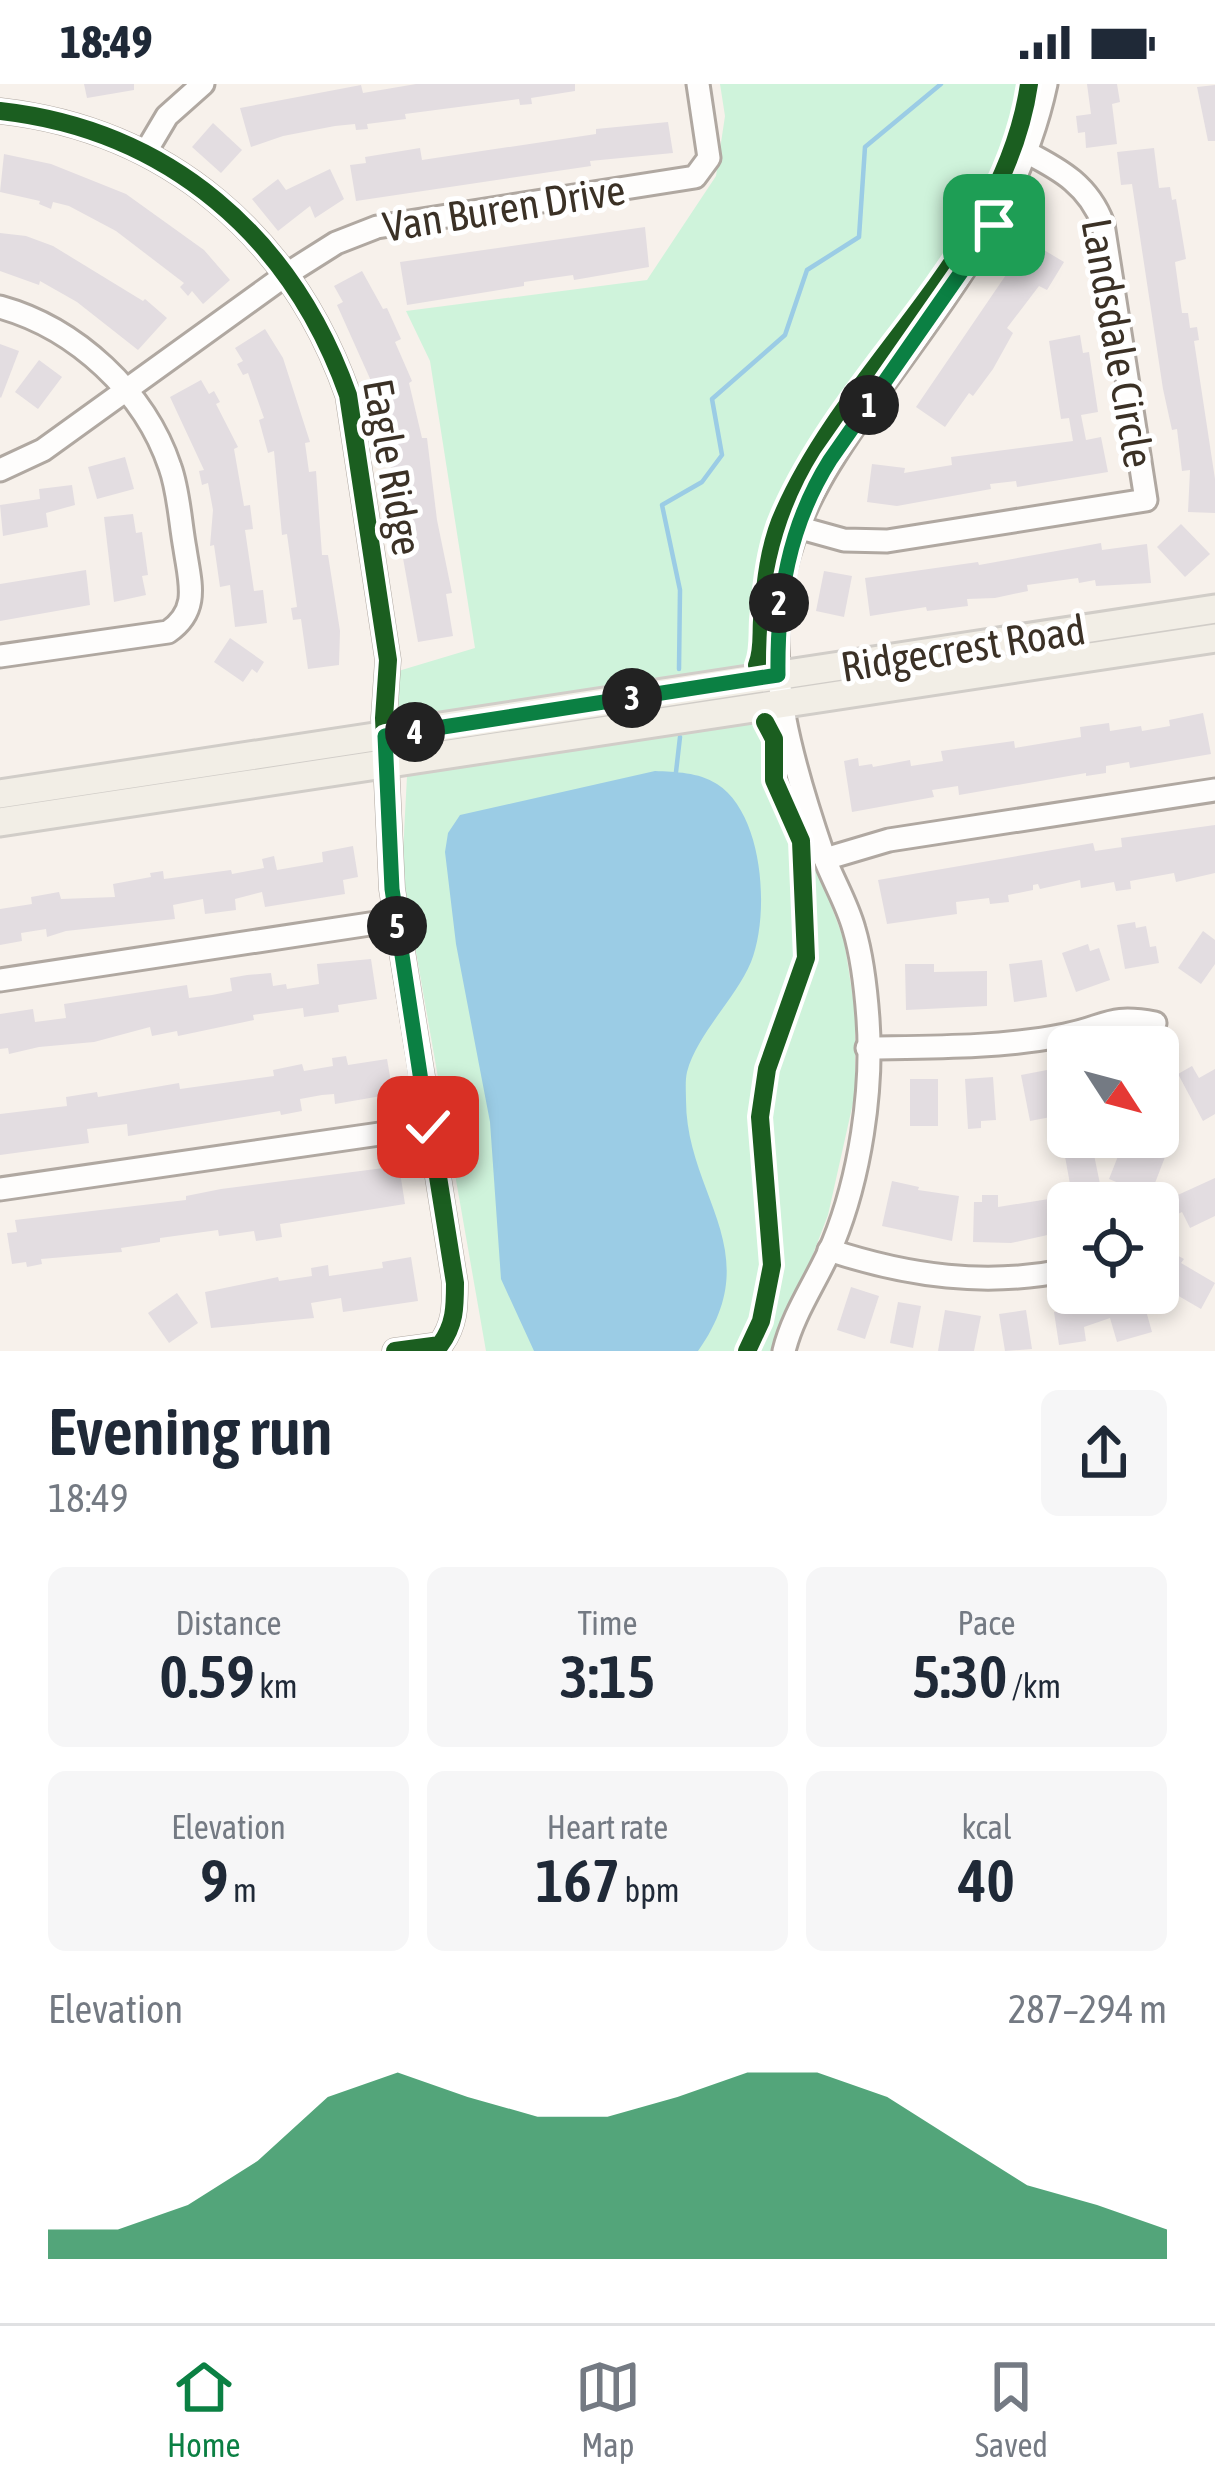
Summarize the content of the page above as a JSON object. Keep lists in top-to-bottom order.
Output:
{
  "streets": {
    "main road": ["Ridgecrest Road"],
    "street": ["Van Buren Drive", "Landsdale Circle", "Eagle Ridge"]
  },
  "crossings": [
    ["Van Buren Drive", "Eagle Ridge"],
    ["Eagle Ridge", "Ridgecrest Road"]
  ],
  "north": "bottom right",
  "page": {
    "status": "18:49",
    "pins": [
      "1",
      "2",
      "3",
      "4",
      "5"
    ],
    "heading": ["Evening run", "18:49"],
    "stats": [
      ["Distance", "0.59 km"],
      ["Time", "3:15"],
      ["Pace", "5:30 /km"],
      ["Elevation", "9 m"],
      ["Heart rate", "167 bpm"],
      ["kcal", "40"]
    ],
    "chart": ["Elevation", "287–294 m"],
    "tabs": ["Home", "Map", "Saved"]
  }
}
